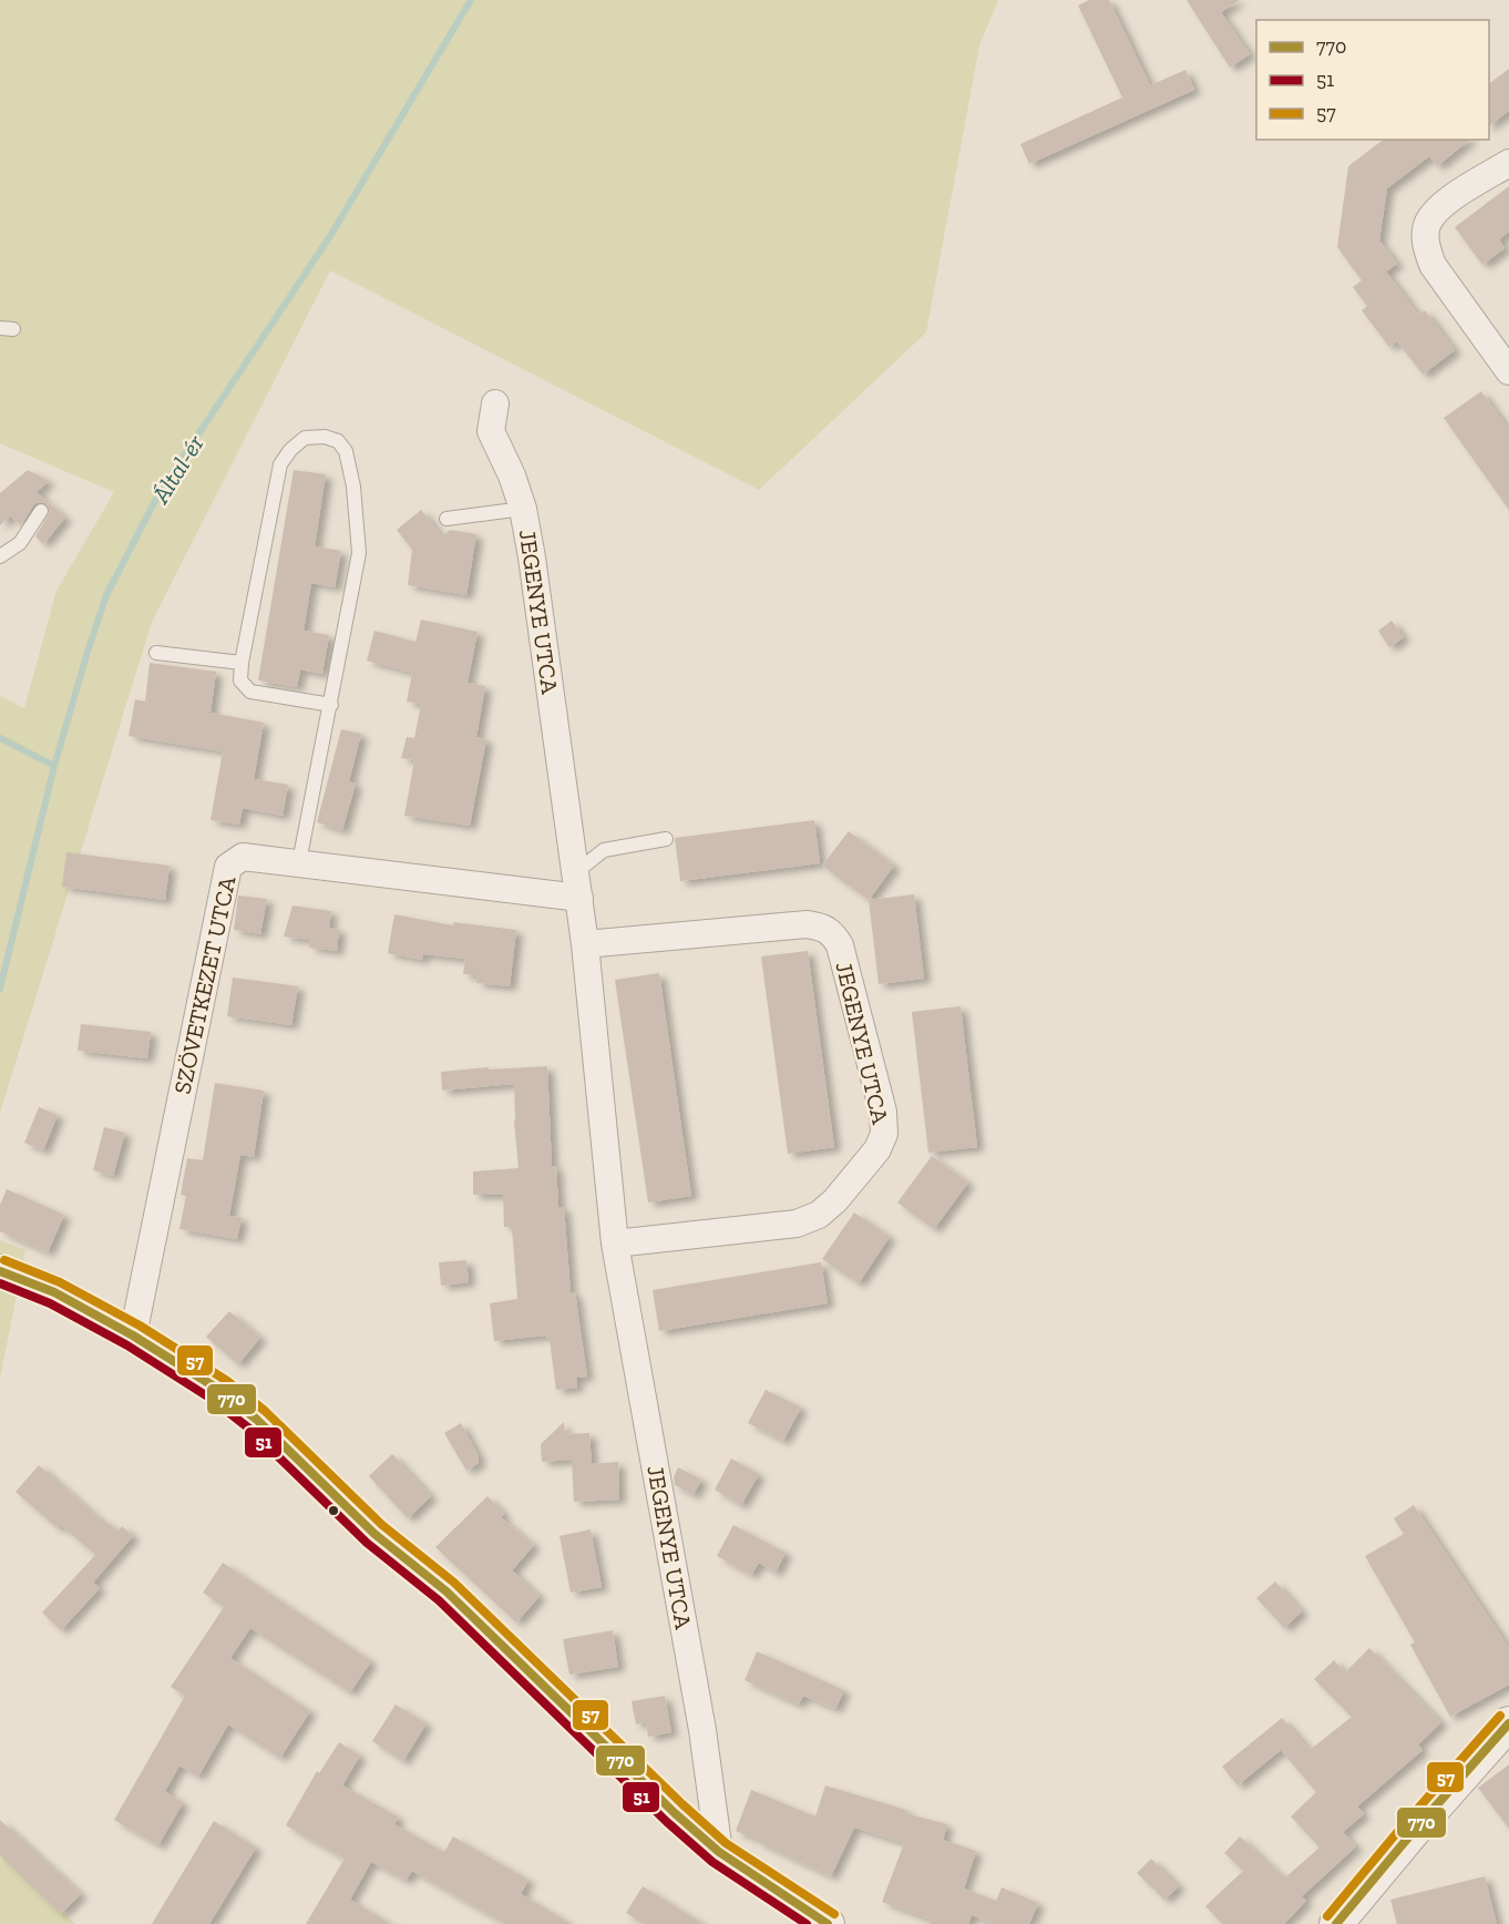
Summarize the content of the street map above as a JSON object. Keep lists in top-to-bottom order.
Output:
{
  "streets": {
    "street": ["JEGENYE UTCA", "SZÖVETKEZET UTCA"]
  },
  "crossings": [
    ["JEGENYE UTCA", "SZÖVETKEZET UTCA"]
  ],
  "water": ["Által-ér"],
  "lines": ["transit line 57", "transit line 770", "transit line 51"],
  "legend": ["770", "51", "57"]
}
